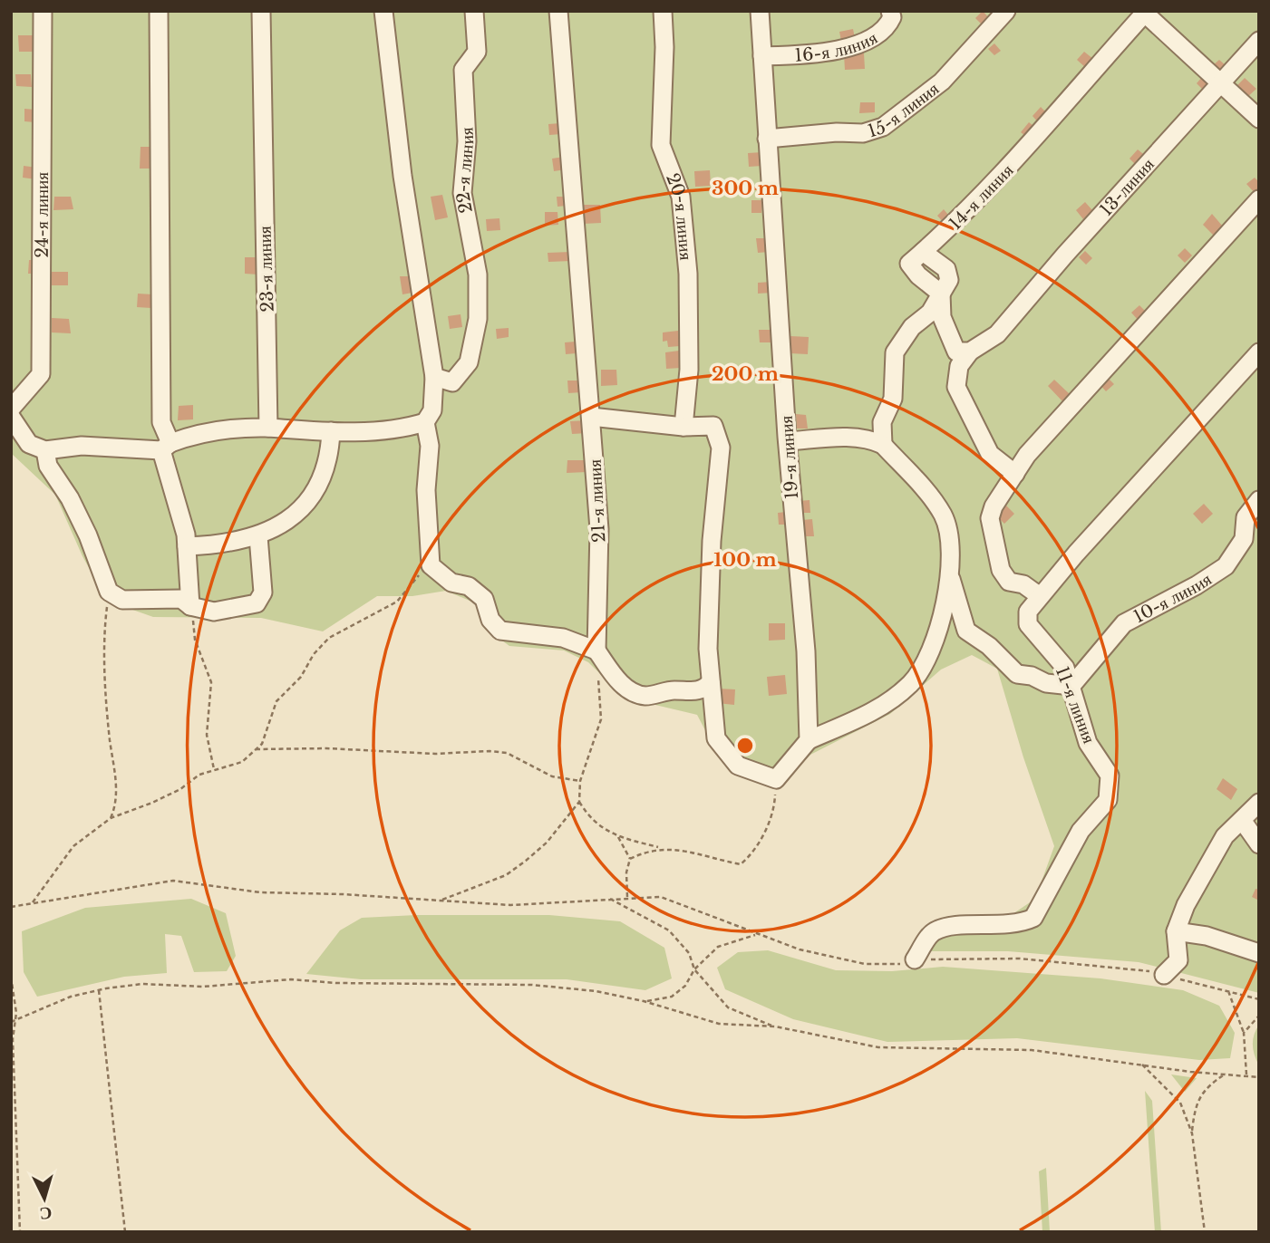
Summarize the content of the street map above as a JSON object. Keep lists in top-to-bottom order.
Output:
{
  "streets": {
    "street": [
      "16-я линия",
      "15-я линия",
      "22-я линия",
      "13-линия",
      "14-я линия",
      "24-я линия",
      "20-я линия",
      "23-я линия",
      "19-я линия",
      "21-я линия",
      "10-я линия",
      "11-я линия"
    ]
  },
  "crossings": [
    ["16-я линия", "19-я линия"],
    ["15-я линия", "19-я линия"],
    ["10-я линия", "11-я линия"]
  ],
  "north": "bottom",
  "rings": ["300 m", "200 m", "100 m"]
}
